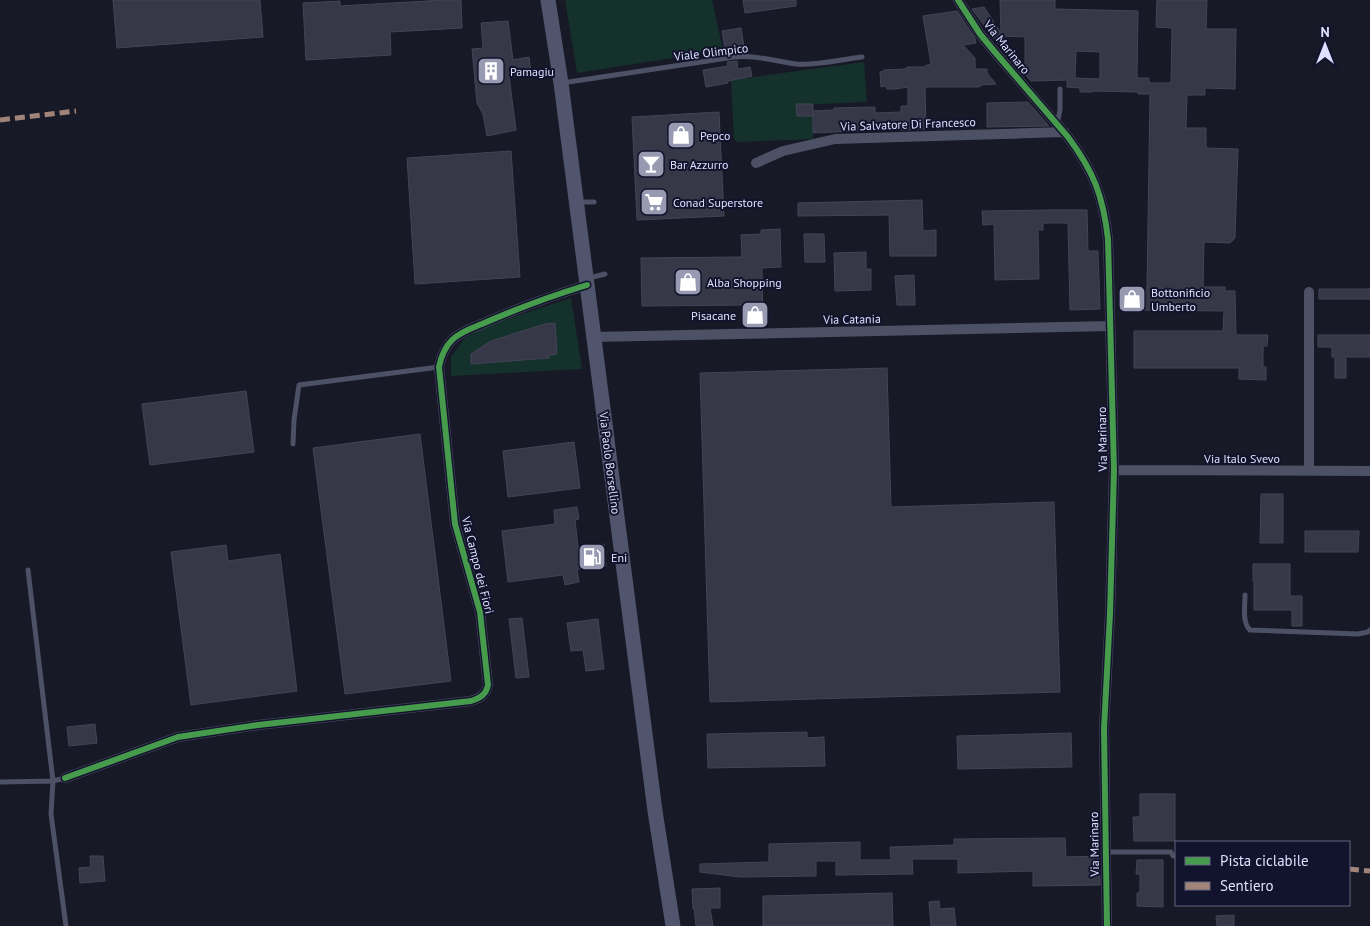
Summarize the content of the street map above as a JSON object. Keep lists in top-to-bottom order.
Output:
{
  "streets": {
    "main road": ["Via Paolo Borsellino"],
    "street": [
      "Via Marinaro",
      "Via Salvatore Di Francesco",
      "Via Catania",
      "Via Italo Svevo",
      "Via Campo dei Fiori"
    ],
    "lane": ["Viale Olimpico"]
  },
  "crossings": [
    ["Via Marinaro", "Via Salvatore Di Francesco"],
    ["Via Marinaro", "Via Catania"],
    ["Via Marinaro", "Via Italo Svevo"],
    ["Viale Olimpico", "Via Paolo Borsellino"],
    ["Via Catania", "Via Paolo Borsellino"],
    ["Via Paolo Borsellino", "Via Campo dei Fiori"]
  ],
  "places": {
    "building": ["Pamagiu"],
    "shop": [
      "Pepco",
      "Alba Shopping",
      "Bottonificio Umberto",
      "Pisacane"
    ],
    "bar": ["Bar Azzurro"],
    "supermarket": ["Conad Superstore"],
    "fuel station": ["Eni"]
  },
  "legend": ["Pista ciclabile", "Sentiero"],
  "north": "top"
}
